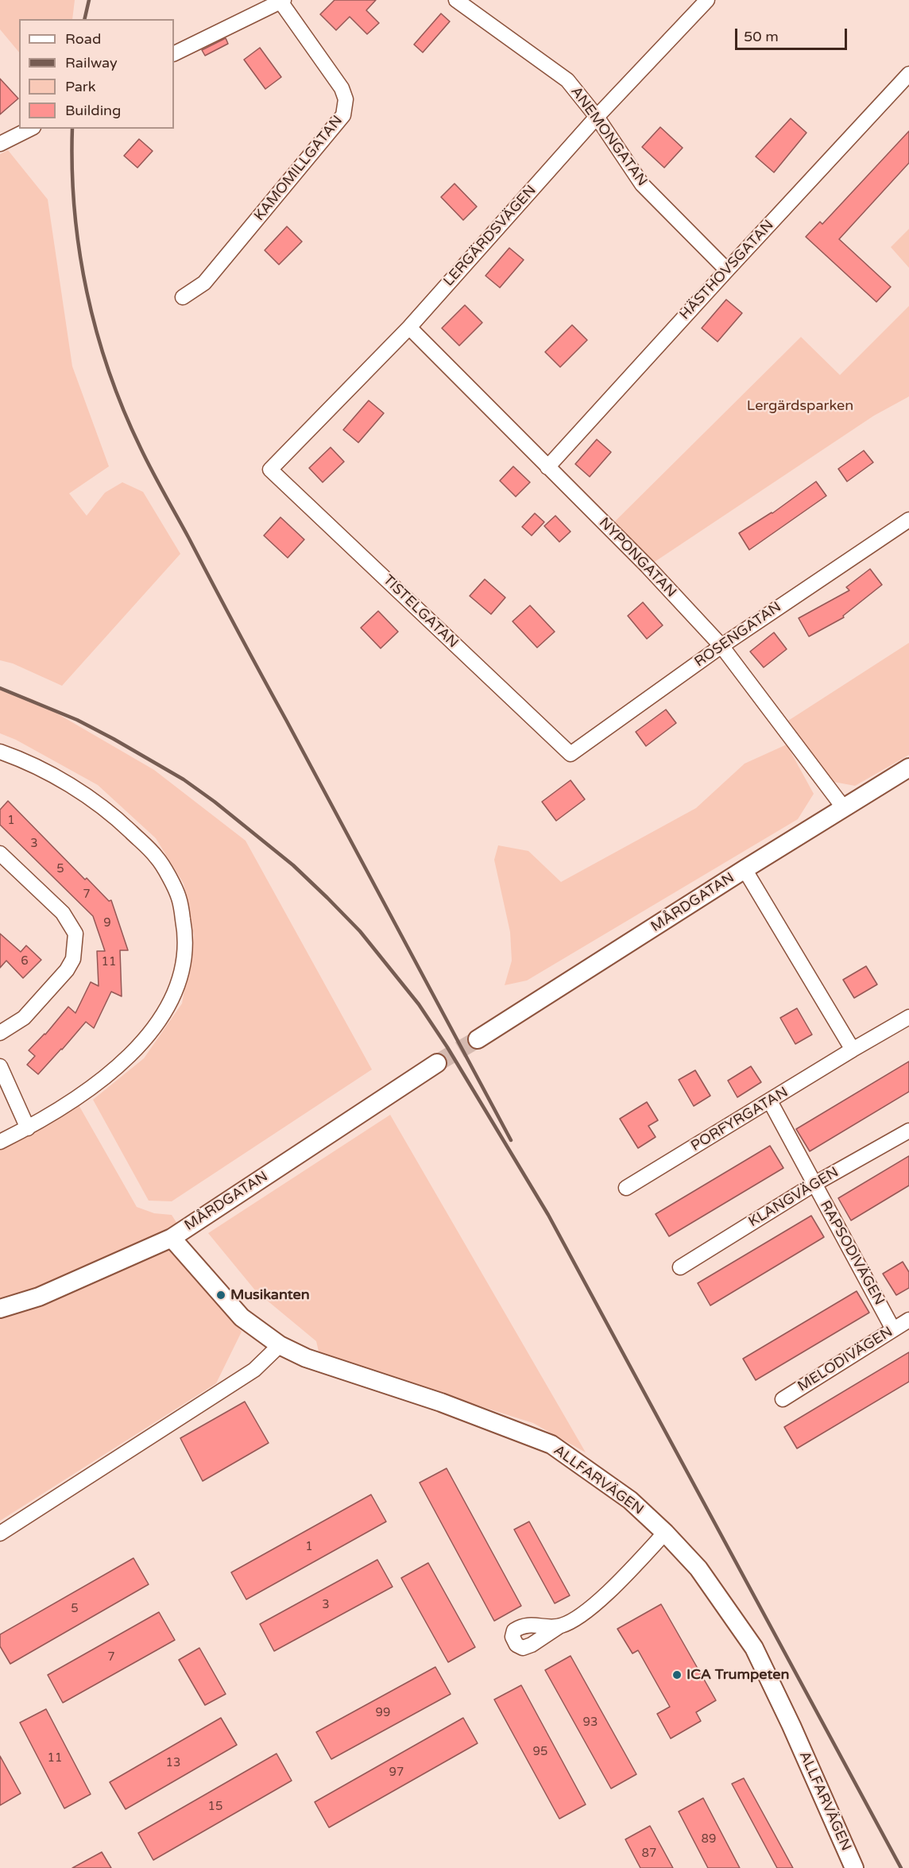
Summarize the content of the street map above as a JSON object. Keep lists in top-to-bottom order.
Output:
{
  "streets": {
    "street": [
      "ANEMONGATAN",
      "KAMOMILLGATAN",
      "LERGÄRDSVÄGEN",
      "HÄSTHOVSGATAN",
      "NYPONGATAN",
      "TISTELGATAN",
      "ROSENGATAN",
      "MÅRDGATAN",
      "PORFYRGATAN",
      "KLANGVÄGEN",
      "RAPSODIVÄGEN",
      "MELODIVÄGEN",
      "ALLFARVÄGEN"
    ]
  },
  "crossings": [
    ["ANEMONGATAN", "LERGÄRDSVÄGEN"],
    ["ANEMONGATAN", "HÄSTHOVSGATAN"],
    ["LERGÄRDSVÄGEN", "NYPONGATAN"],
    ["LERGÄRDSVÄGEN", "TISTELGATAN"],
    ["HÄSTHOVSGATAN", "NYPONGATAN"],
    ["NYPONGATAN", "ROSENGATAN"],
    ["NYPONGATAN", "MÅRDGATAN"],
    ["TISTELGATAN", "ROSENGATAN"],
    ["MÅRDGATAN", "ALLFARVÄGEN"],
    ["PORFYRGATAN", "RAPSODIVÄGEN"],
    ["KLANGVÄGEN", "RAPSODIVÄGEN"],
    ["RAPSODIVÄGEN", "MELODIVÄGEN"]
  ],
  "parks": ["Lergärdsparken"],
  "places": ["Musikanten", "ICA Trumpeten"],
  "house_numbers": [
    "1",
    "3",
    "5",
    "7",
    "9",
    "6",
    "11",
    "1",
    "3",
    "5",
    "7",
    "99",
    "93",
    "95",
    "11",
    "13",
    "97",
    "15",
    "89",
    "87"
  ],
  "legend": [
    "Road",
    "Railway",
    "Park",
    "Building"
  ],
  "scale_bar": "50 m"
}
